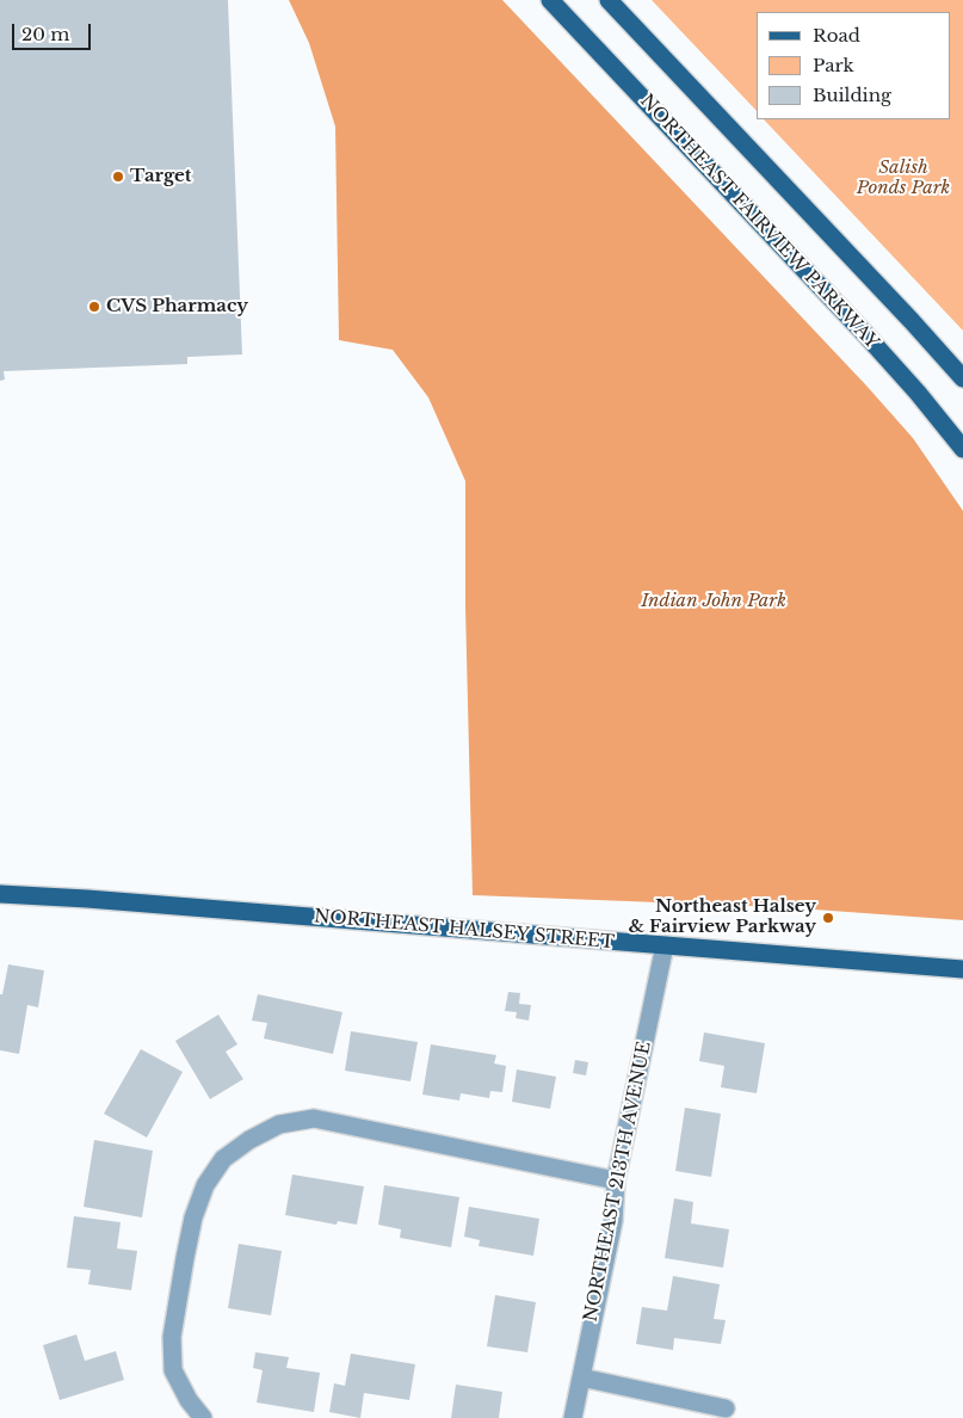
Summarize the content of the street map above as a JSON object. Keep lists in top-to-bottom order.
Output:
{
  "streets": {
    "main road": ["NORTHEAST FAIRVIEW PARKWAY", "NORTHEAST HALSEY STREET"],
    "street": ["NORTHEAST 213TH AVENUE"]
  },
  "crossings": [
    ["NORTHEAST HALSEY STREET", "NORTHEAST 213TH AVENUE"]
  ],
  "parks": ["Salish Ponds Park", "Indian John Park"],
  "places": ["Target", "CVS Pharmacy", "Northeast Halsey & Fairview Parkway"],
  "legend": ["Road", "Park", "Building"],
  "scale_bar": "20 m"
}
